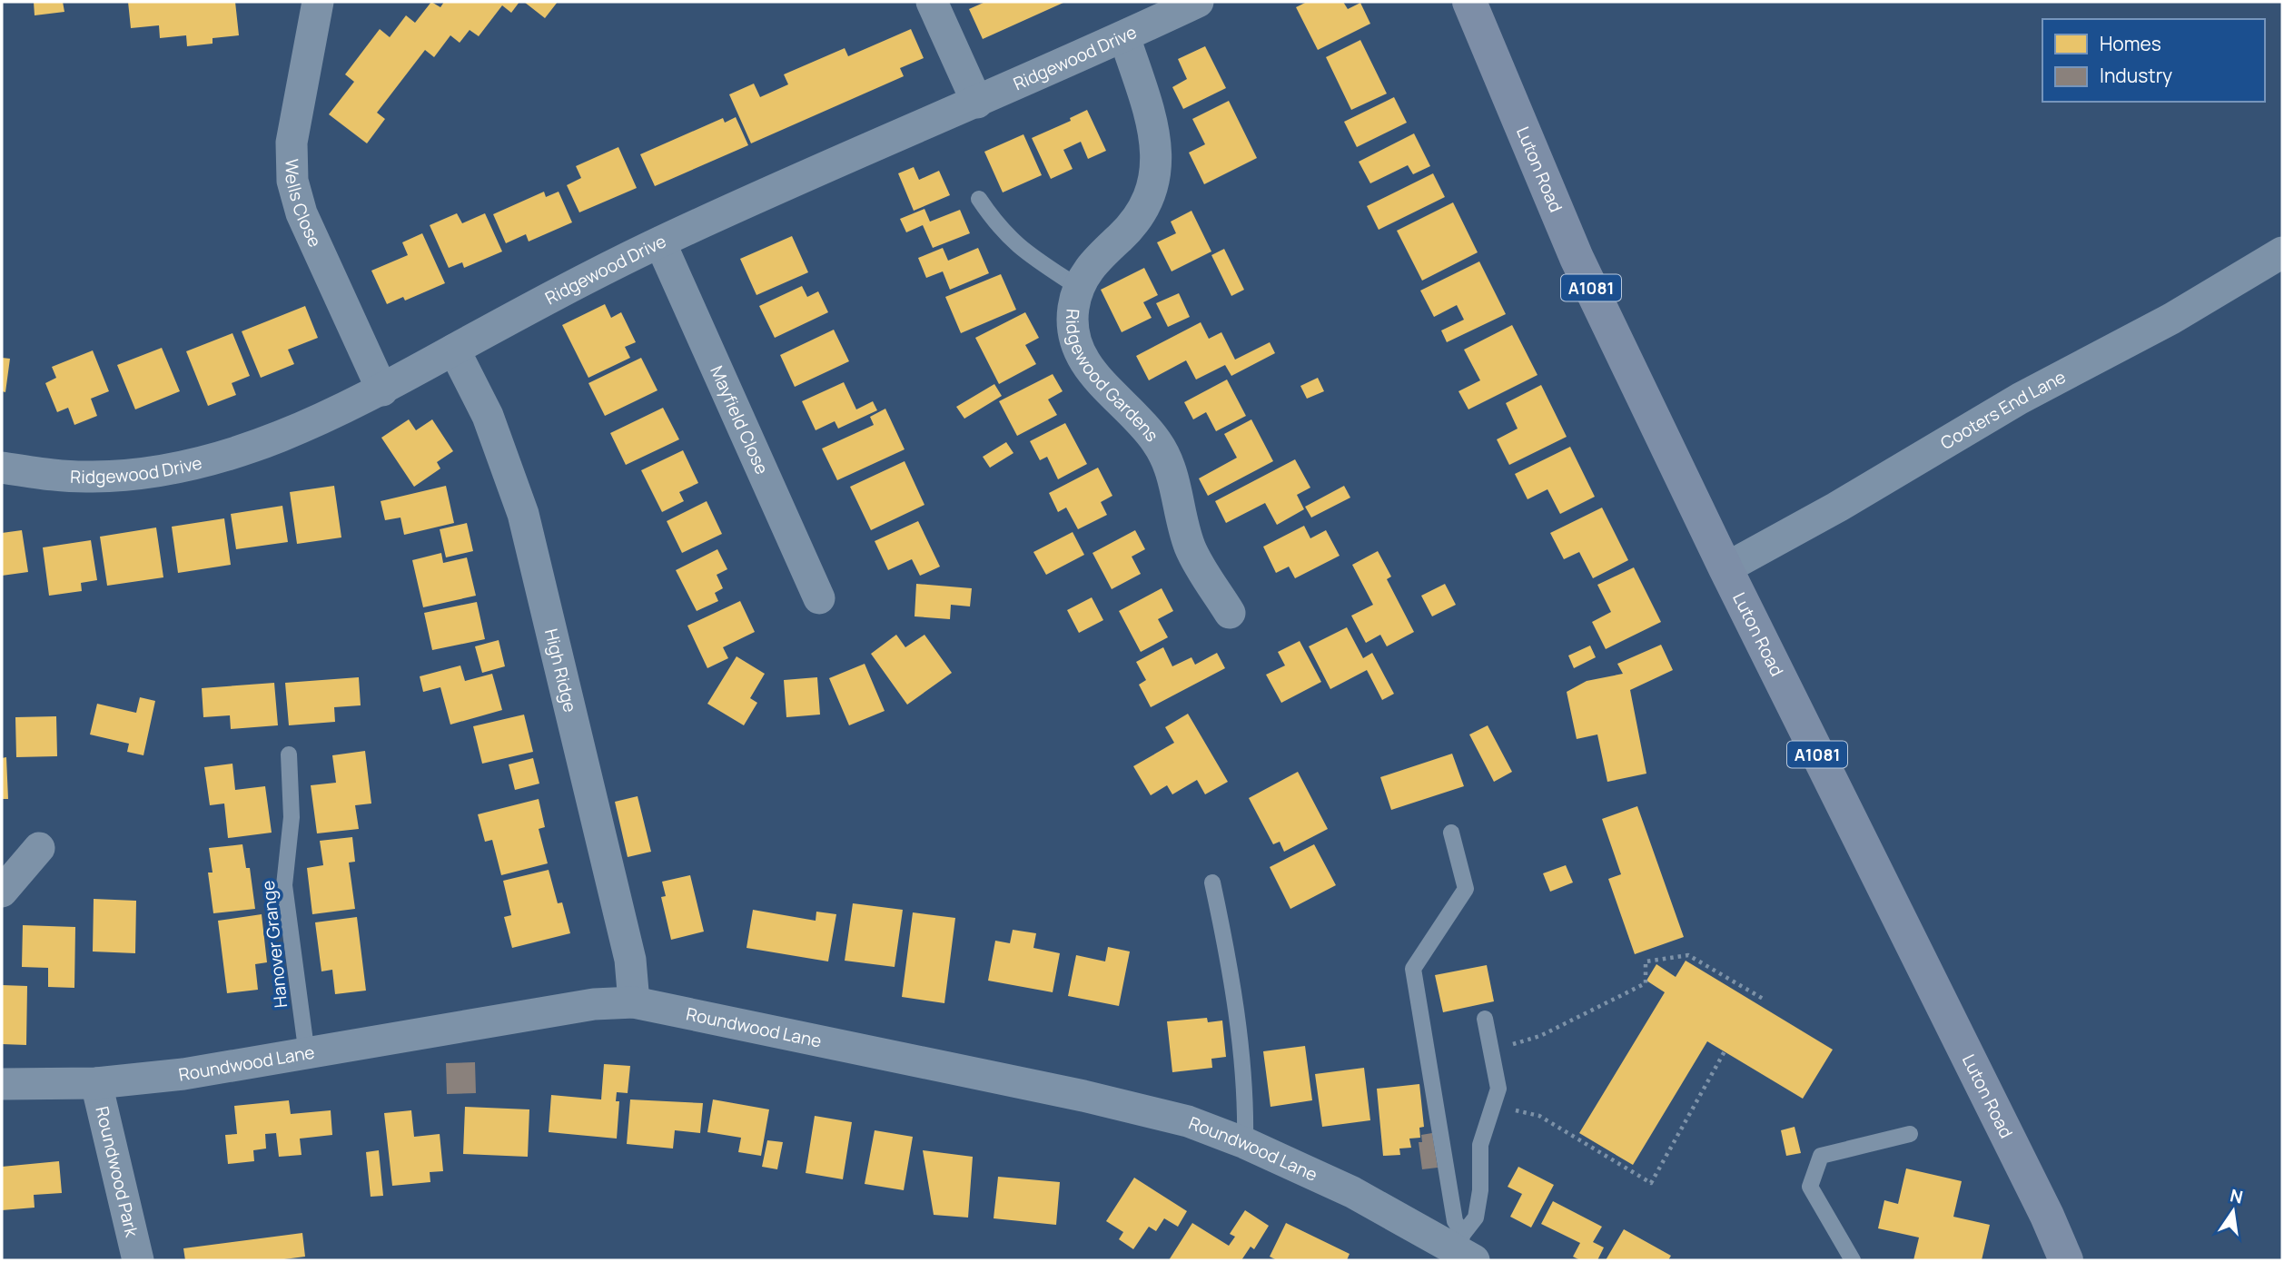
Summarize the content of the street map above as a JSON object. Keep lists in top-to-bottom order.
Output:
{
  "streets": {
    "main road": ["Luton Road", "A1081"],
    "street": [
      "Ridgewood Drive",
      "Wells Close",
      "Ridgewood Gardens",
      "Cooters End Lane",
      "Mayfield Close",
      "High Ridge",
      "Roundwood Lane",
      "Roundwood Park"
    ],
    "lane": ["Hanover Grange"]
  },
  "crossings": [
    ["Ridgewood Drive", "Wells Close"],
    ["Ridgewood Drive", "Ridgewood Gardens"],
    ["Ridgewood Drive", "Mayfield Close"],
    ["Ridgewood Drive", "High Ridge"],
    ["Luton Road", "Cooters End Lane"],
    ["High Ridge", "Roundwood Lane"],
    ["Hanover Grange", "Roundwood Lane"],
    ["Roundwood Lane", "Roundwood Park"]
  ],
  "legend": ["Homes", "Industry"],
  "north": "top"
}
